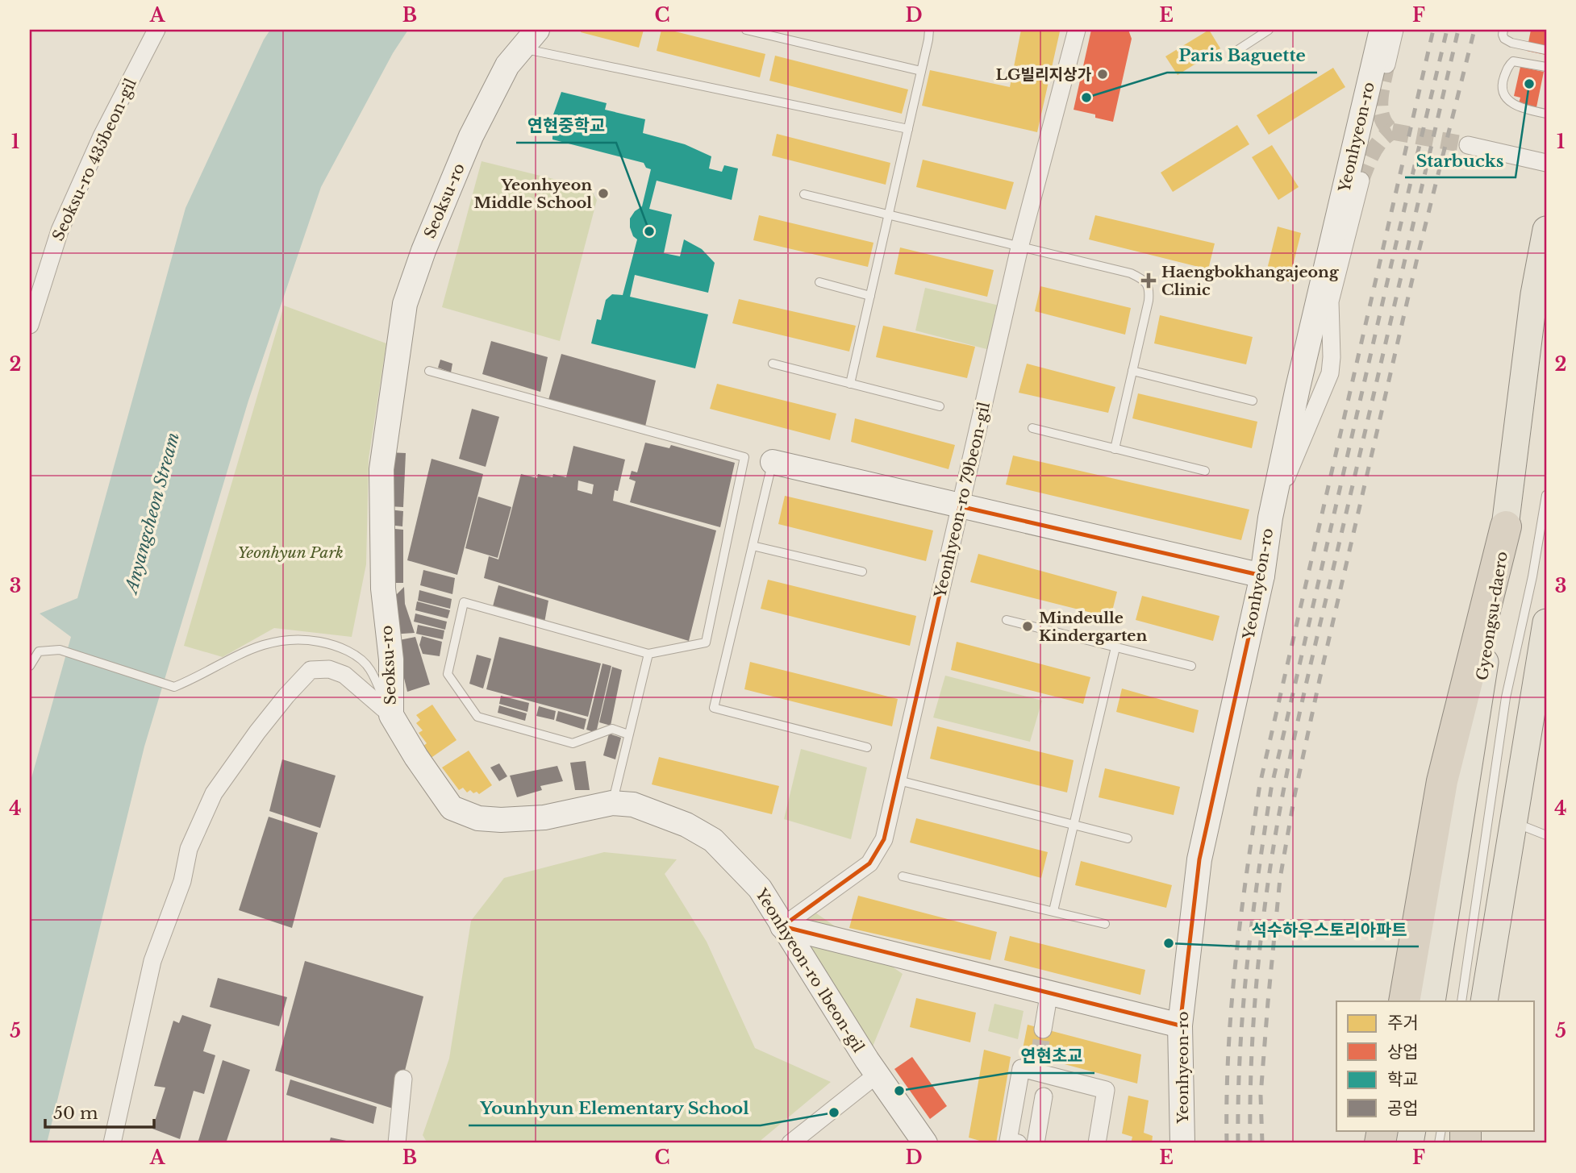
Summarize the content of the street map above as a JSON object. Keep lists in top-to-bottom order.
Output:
{
  "streets": {
    "main road": ["Gyeongsu-daero"],
    "street": [
      "Yeonhyeon-ro",
      "Seoksu-ro 435beon-gil",
      "Seoksu-ro",
      "Yeonhyeon-ro 79beon-gil",
      "Yeonhyeon-ro 1beon-gil"
    ]
  },
  "crossings": [
    ["Seoksu-ro", "Yeonhyeon-ro 1beon-gil"],
    ["Yeonhyeon-ro 79beon-gil", "Yeonhyeon-ro 1beon-gil"]
  ],
  "water": ["Anyangcheon Stream"],
  "parks": ["Yeonhyun Park"],
  "places": {
    "other": [
      "LG빌리지상가",
      "Starbucks",
      "Paris Baguette",
      "Yeonhyeon Middle School",
      "연현중학교",
      "Mindeulle Kindergarten",
      "석수하우스토리아파트",
      "연현초교",
      "Younhyun Elementary School"
    ],
    "health": ["Haengbokhangajeong Clinic"]
  },
  "legend": [
    "주거",
    "상업",
    "학교",
    "공업"
  ],
  "scale_bar": "50 m",
  "grid": {
    "columns": [
      "A",
      "B",
      "C",
      "D",
      "E",
      "F"
    ],
    "rows": [
      "1",
      "2",
      "3",
      "4",
      "5"
    ]
  }
}
